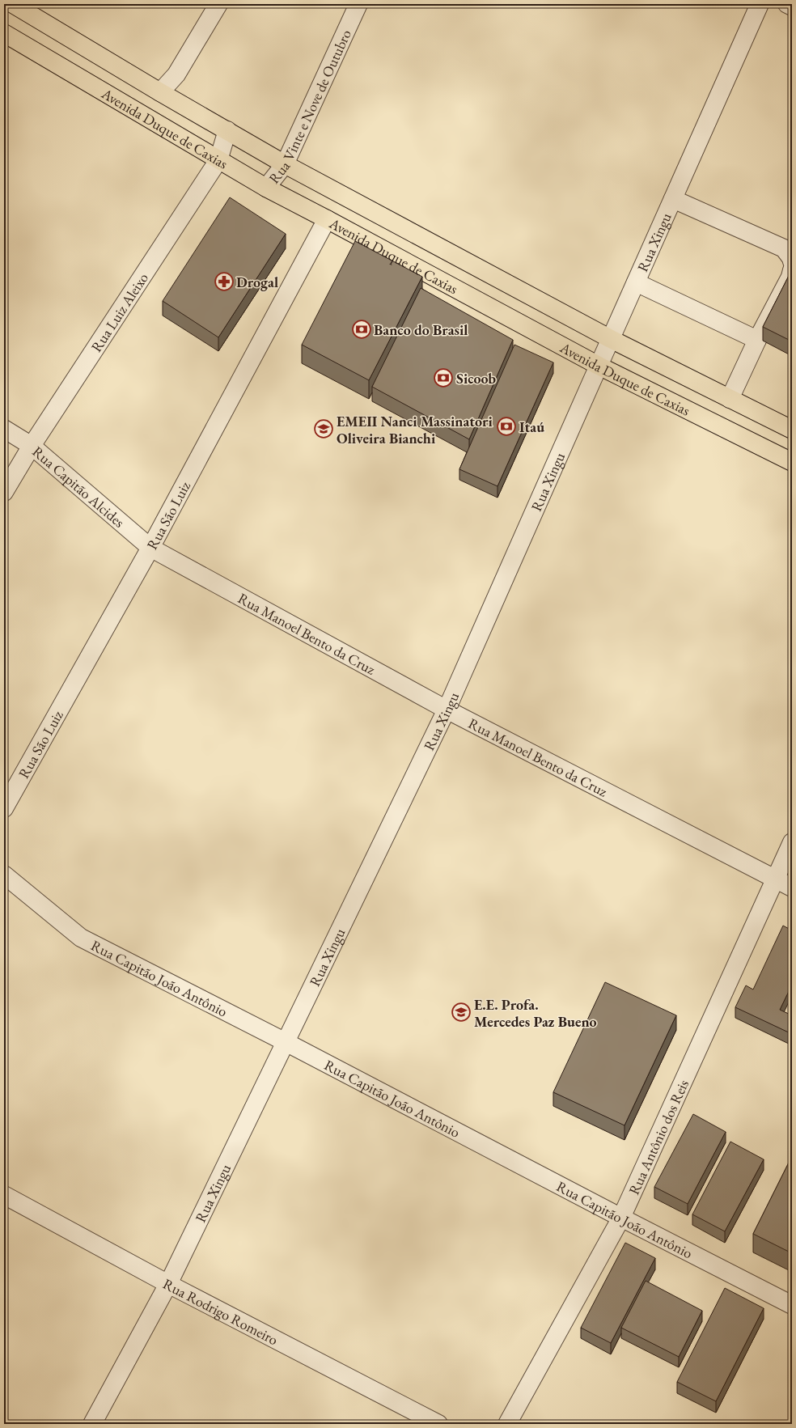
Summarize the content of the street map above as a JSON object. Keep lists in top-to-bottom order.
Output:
{
  "streets": {
    "main road": ["Avenida Duque de Caxias"],
    "street": [
      "Rua Vinte e Nove de Outubro",
      "Rua Xingu",
      "Rua Luiz Aleixo",
      "Rua Capitão Alcides",
      "Rua São Luiz",
      "Rua Manoel Bento da Cruz",
      "Rua Capitão João Antônio",
      "Rua Antônio dos Reis",
      "Rua Rodrigo Romeiro"
    ]
  },
  "crossings": [
    ["Rua Vinte e Nove de Outubro", "Avenida Duque de Caxias"],
    ["Avenida Duque de Caxias", "Rua Xingu"],
    ["Avenida Duque de Caxias", "Rua Luiz Aleixo"],
    ["Avenida Duque de Caxias", "Rua São Luiz"],
    ["Rua Xingu", "Rua Manoel Bento da Cruz"],
    ["Rua Xingu", "Rua Capitão João Antônio"],
    ["Rua Xingu", "Rua Rodrigo Romeiro"],
    ["Rua Luiz Aleixo", "Rua Capitão Alcides"],
    ["Rua Capitão Alcides", "Rua São Luiz"],
    ["Rua Capitão Alcides", "Rua Manoel Bento da Cruz"],
    ["Rua São Luiz", "Rua Manoel Bento da Cruz"],
    ["Rua Manoel Bento da Cruz", "Rua Antônio dos Reis"],
    ["Rua Capitão João Antônio", "Rua Antônio dos Reis"]
  ],
  "places": {
    "pharmacy": ["Drogal"],
    "bank": ["Banco do Brasil", "Sicoob", "Itaú"],
    "school or university": ["EMEII Nanci Massinatori Oliveira Bianchi", "E.E. Profa. Mercedes Paz Bueno"]
  }
}
